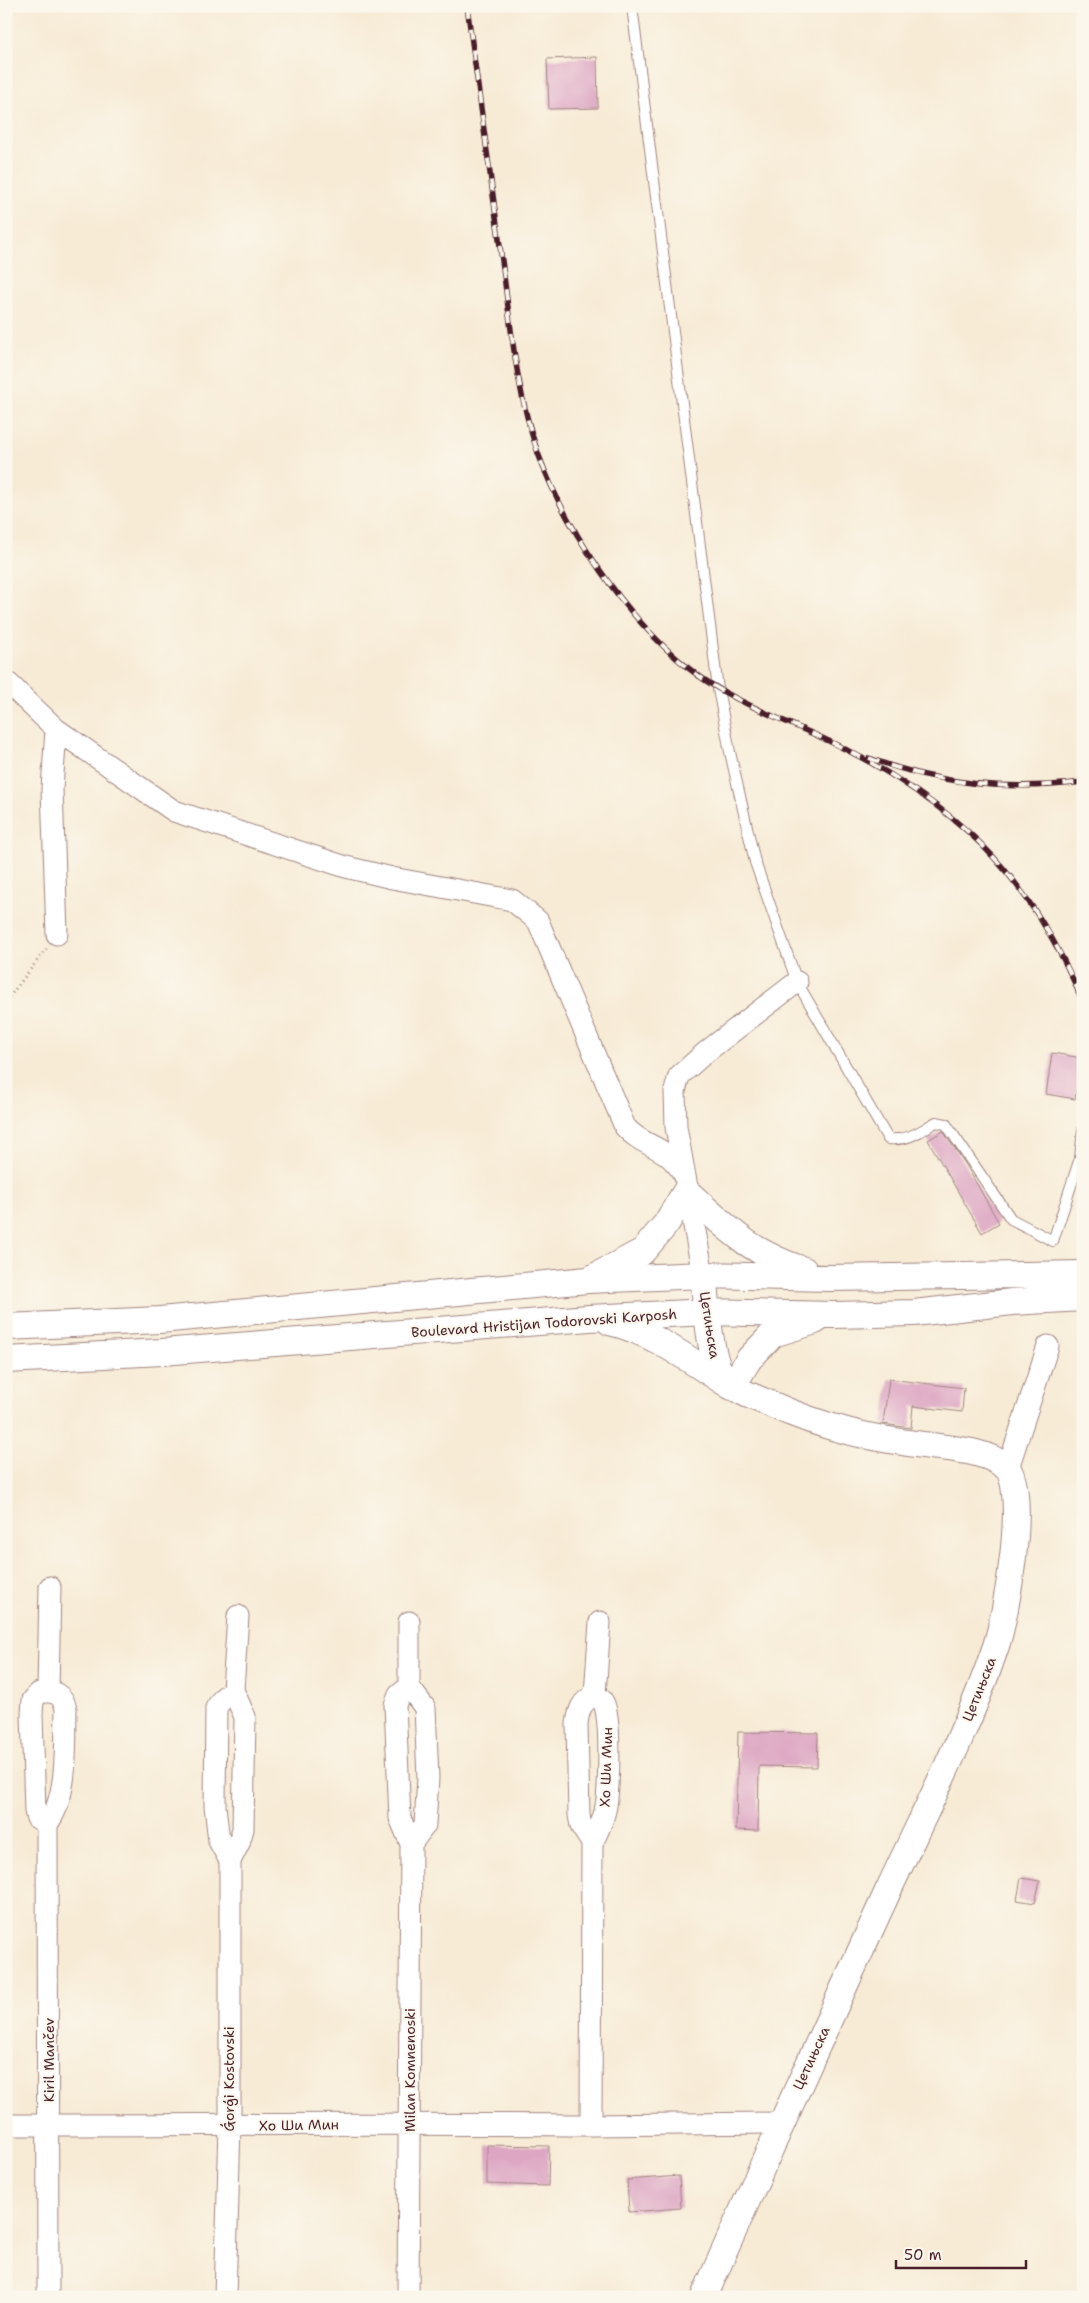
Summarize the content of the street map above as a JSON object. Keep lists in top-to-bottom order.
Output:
{
  "streets": {
    "street": [
      "Boulevard Hristijan Todorovski Karposh",
      "Цетињска",
      "Хо Ши Мин",
      "Kiril Mančev",
      "Milan Komnenoski",
      "Ǵorǵi Kostovski"
    ]
  },
  "crossings": [
    ["Boulevard Hristijan Todorovski Karposh", "Цетињска"],
    ["Цетињска", "Хо Ши Мин"],
    ["Хо Ши Мин", "Kiril Mančev"],
    ["Хо Ши Мин", "Milan Komnenoski"],
    ["Хо Ши Мин", "Ǵorǵi Kostovski"]
  ],
  "scale_bar": "50 m"
}
